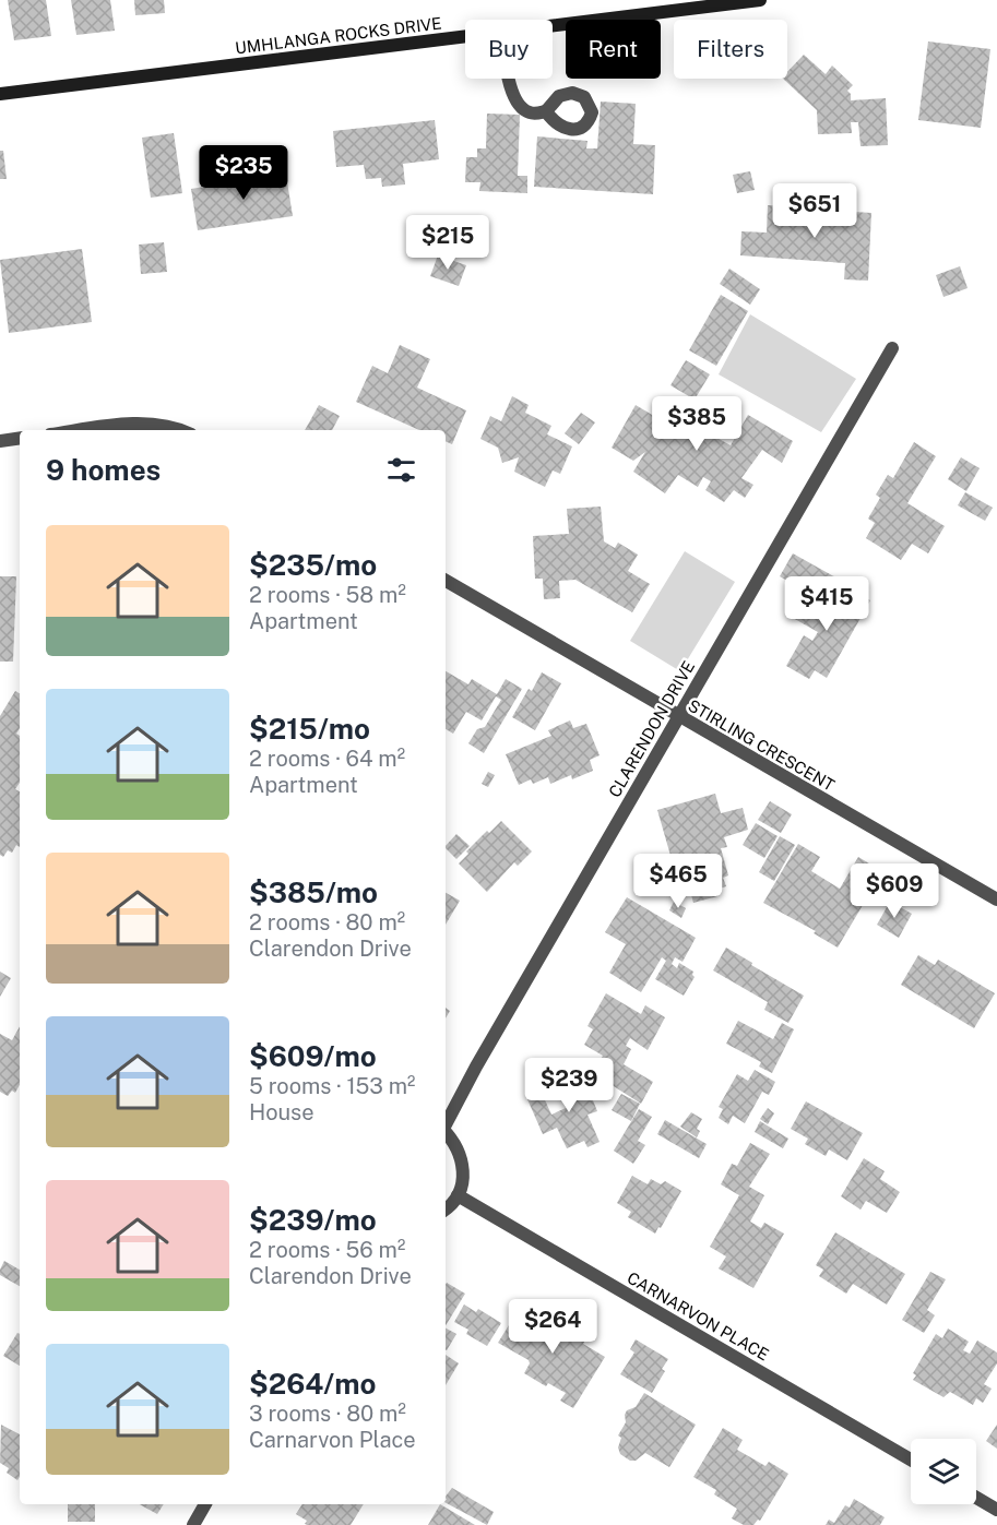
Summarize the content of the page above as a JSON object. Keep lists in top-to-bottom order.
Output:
{
  "streets": {
    "main road": ["UMHLANGA ROCKS DRIVE"],
    "street": ["CLARENDON DRIVE", "STIRLING CRESCENT", "CARNARVON PLACE"]
  },
  "crossings": [
    ["CLARENDON DRIVE", "STIRLING CRESCENT"]
  ],
  "page": {
    "chip": ["Buy", "Rent", "Filters"],
    "price": [
      "$235",
      "$651",
      "$215",
      "$385",
      "$415",
      "$465",
      "$609",
      "$239",
      "$264"
    ],
    "heading": "9 homes",
    "list": [
      {
        "name": "$235/mo",
        "note": "2 rooms · 58 m² · Apartment"
      },
      {
        "name": "$215/mo",
        "note": "2 rooms · 64 m² · Apartment"
      },
      {
        "name": "$385/mo",
        "note": "2 rooms · 80 m² · Clarendon Drive"
      },
      {
        "name": "$609/mo",
        "note": "5 rooms · 153 m² · House"
      },
      {
        "name": "$239/mo",
        "note": "2 rooms · 56 m² · Clarendon Drive"
      },
      {
        "name": "$264/mo",
        "note": "3 rooms · 80 m² · Carnarvon Place"
      }
    ]
  }
}
